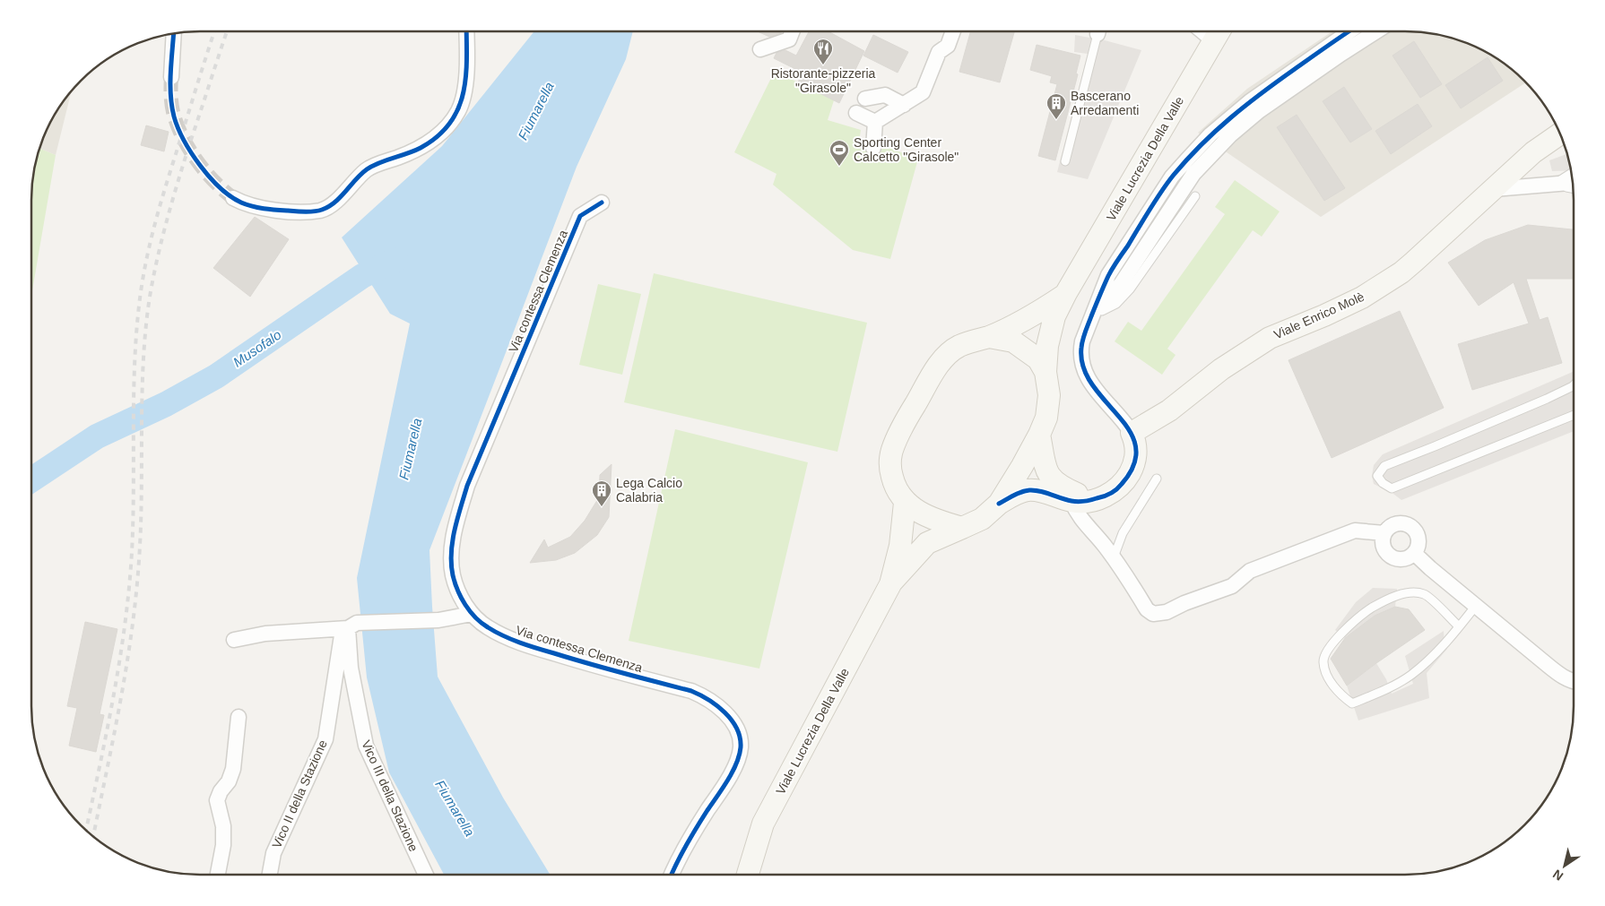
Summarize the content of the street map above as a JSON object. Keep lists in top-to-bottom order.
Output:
{
  "streets": {
    "main road": ["Viale Lucrezia Della Valle", "Viale Enrico Molè"],
    "street": ["Via contessa Clemenza", "Vico II della Stazione", "Vico III della Stazione"]
  },
  "crossings": [
    ["Vico II della Stazione", "Vico III della Stazione"]
  ],
  "water": ["Fiumarella", "Musofalo"],
  "places": {
    "restaurant": ["Ristorante-pizzeria \"Girasole\""],
    "building": ["Bascerano Arredamenti", "Lega Calcio Calabria"],
    "sports": ["Sporting Center Calcetto \"Girasole\""]
  },
  "north": "bottom left"
}
